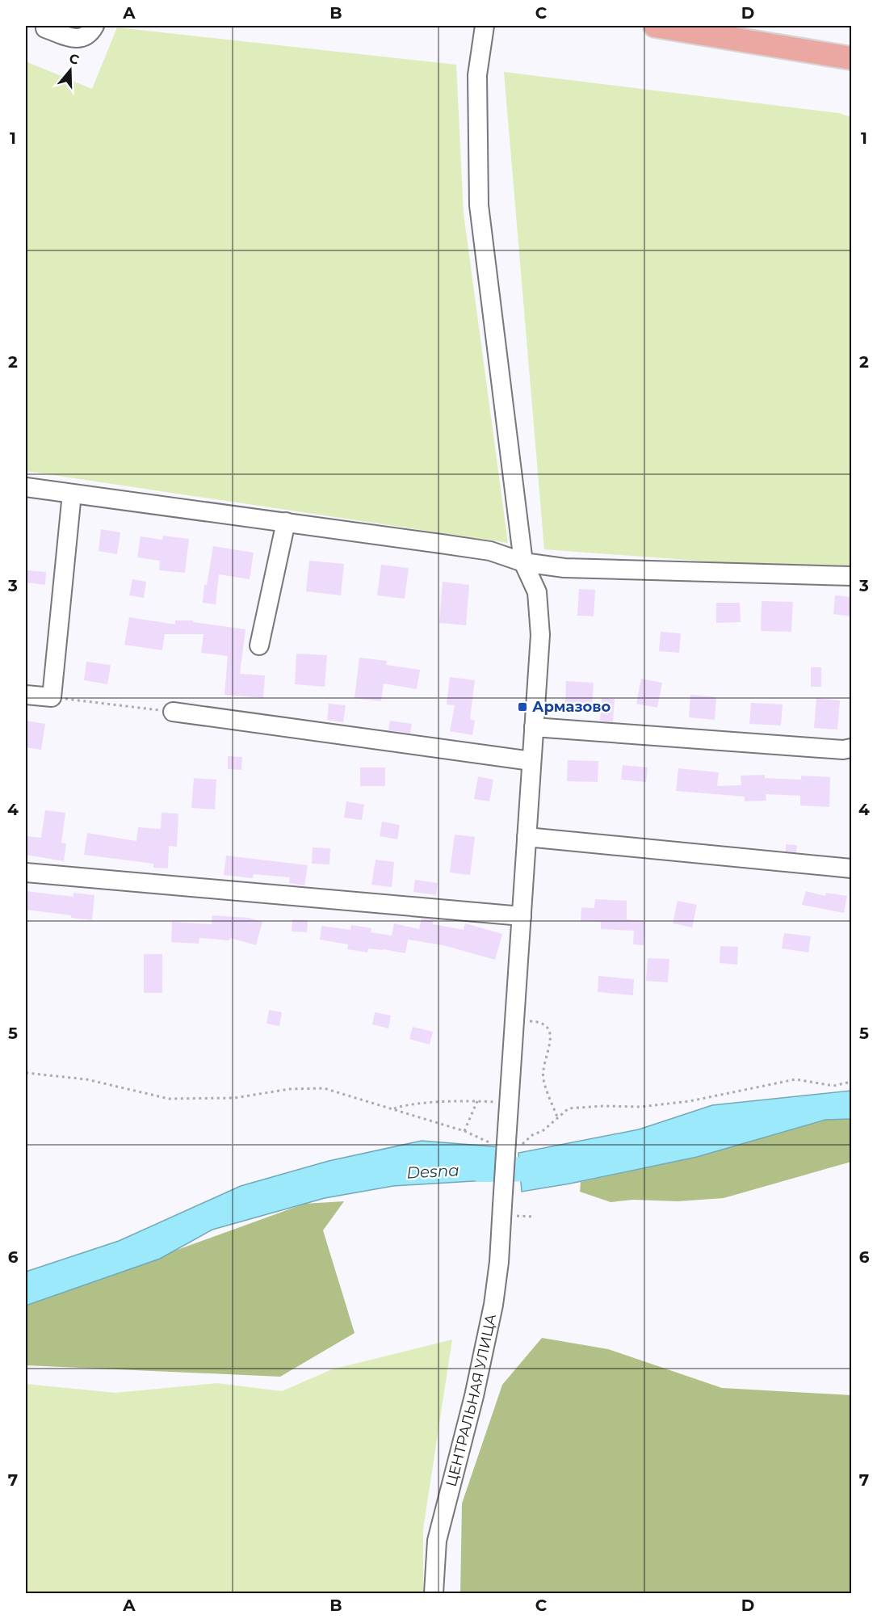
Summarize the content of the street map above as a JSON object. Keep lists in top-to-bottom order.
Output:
{
  "streets": {
    "street": ["ЦЕНТРАЛЬНАЯ УЛИЦА"]
  },
  "water": ["Desna"],
  "places": {
    "transit": ["Армазово"]
  },
  "north": "top",
  "grid": {
    "columns": [
      "A",
      "B",
      "C",
      "D"
    ],
    "rows": [
      "1",
      "2",
      "3",
      "4",
      "5",
      "6",
      "7"
    ]
  }
}
